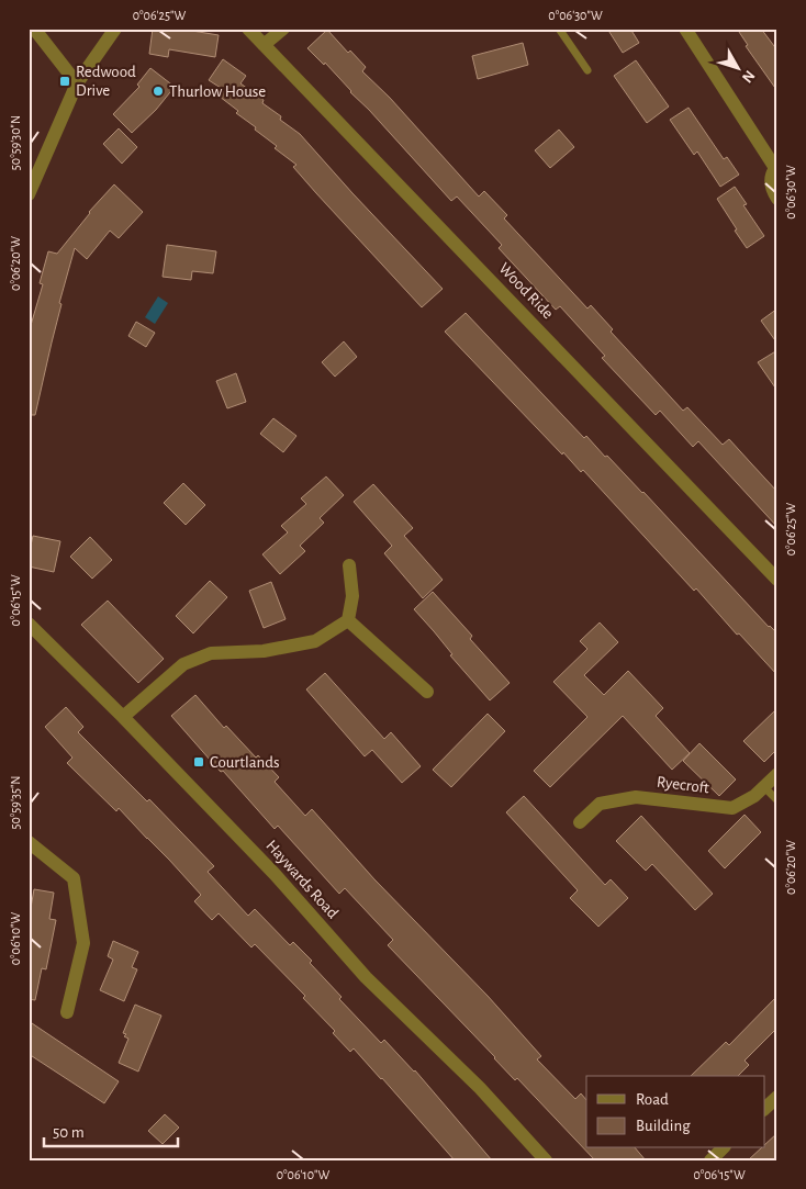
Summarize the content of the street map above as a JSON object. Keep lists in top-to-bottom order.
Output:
{
  "streets": {
    "street": ["Wood Ride", "Ryecroft", "Haywards Road"]
  },
  "places": {
    "transit": ["Redwood Drive", "Courtlands"],
    "other": ["Thurlow House"]
  },
  "legend": ["Road", "Building"],
  "scale_bar": "50 m",
  "north": "bottom right",
  "coordinates": [
    "0°06'25\"W",
    "0°06'30\"W",
    "50°59'30\"N",
    "0°06'20\"W",
    "0°06'15\"W",
    "50°59'35\"N",
    "0°06'10\"W"
  ]
}
